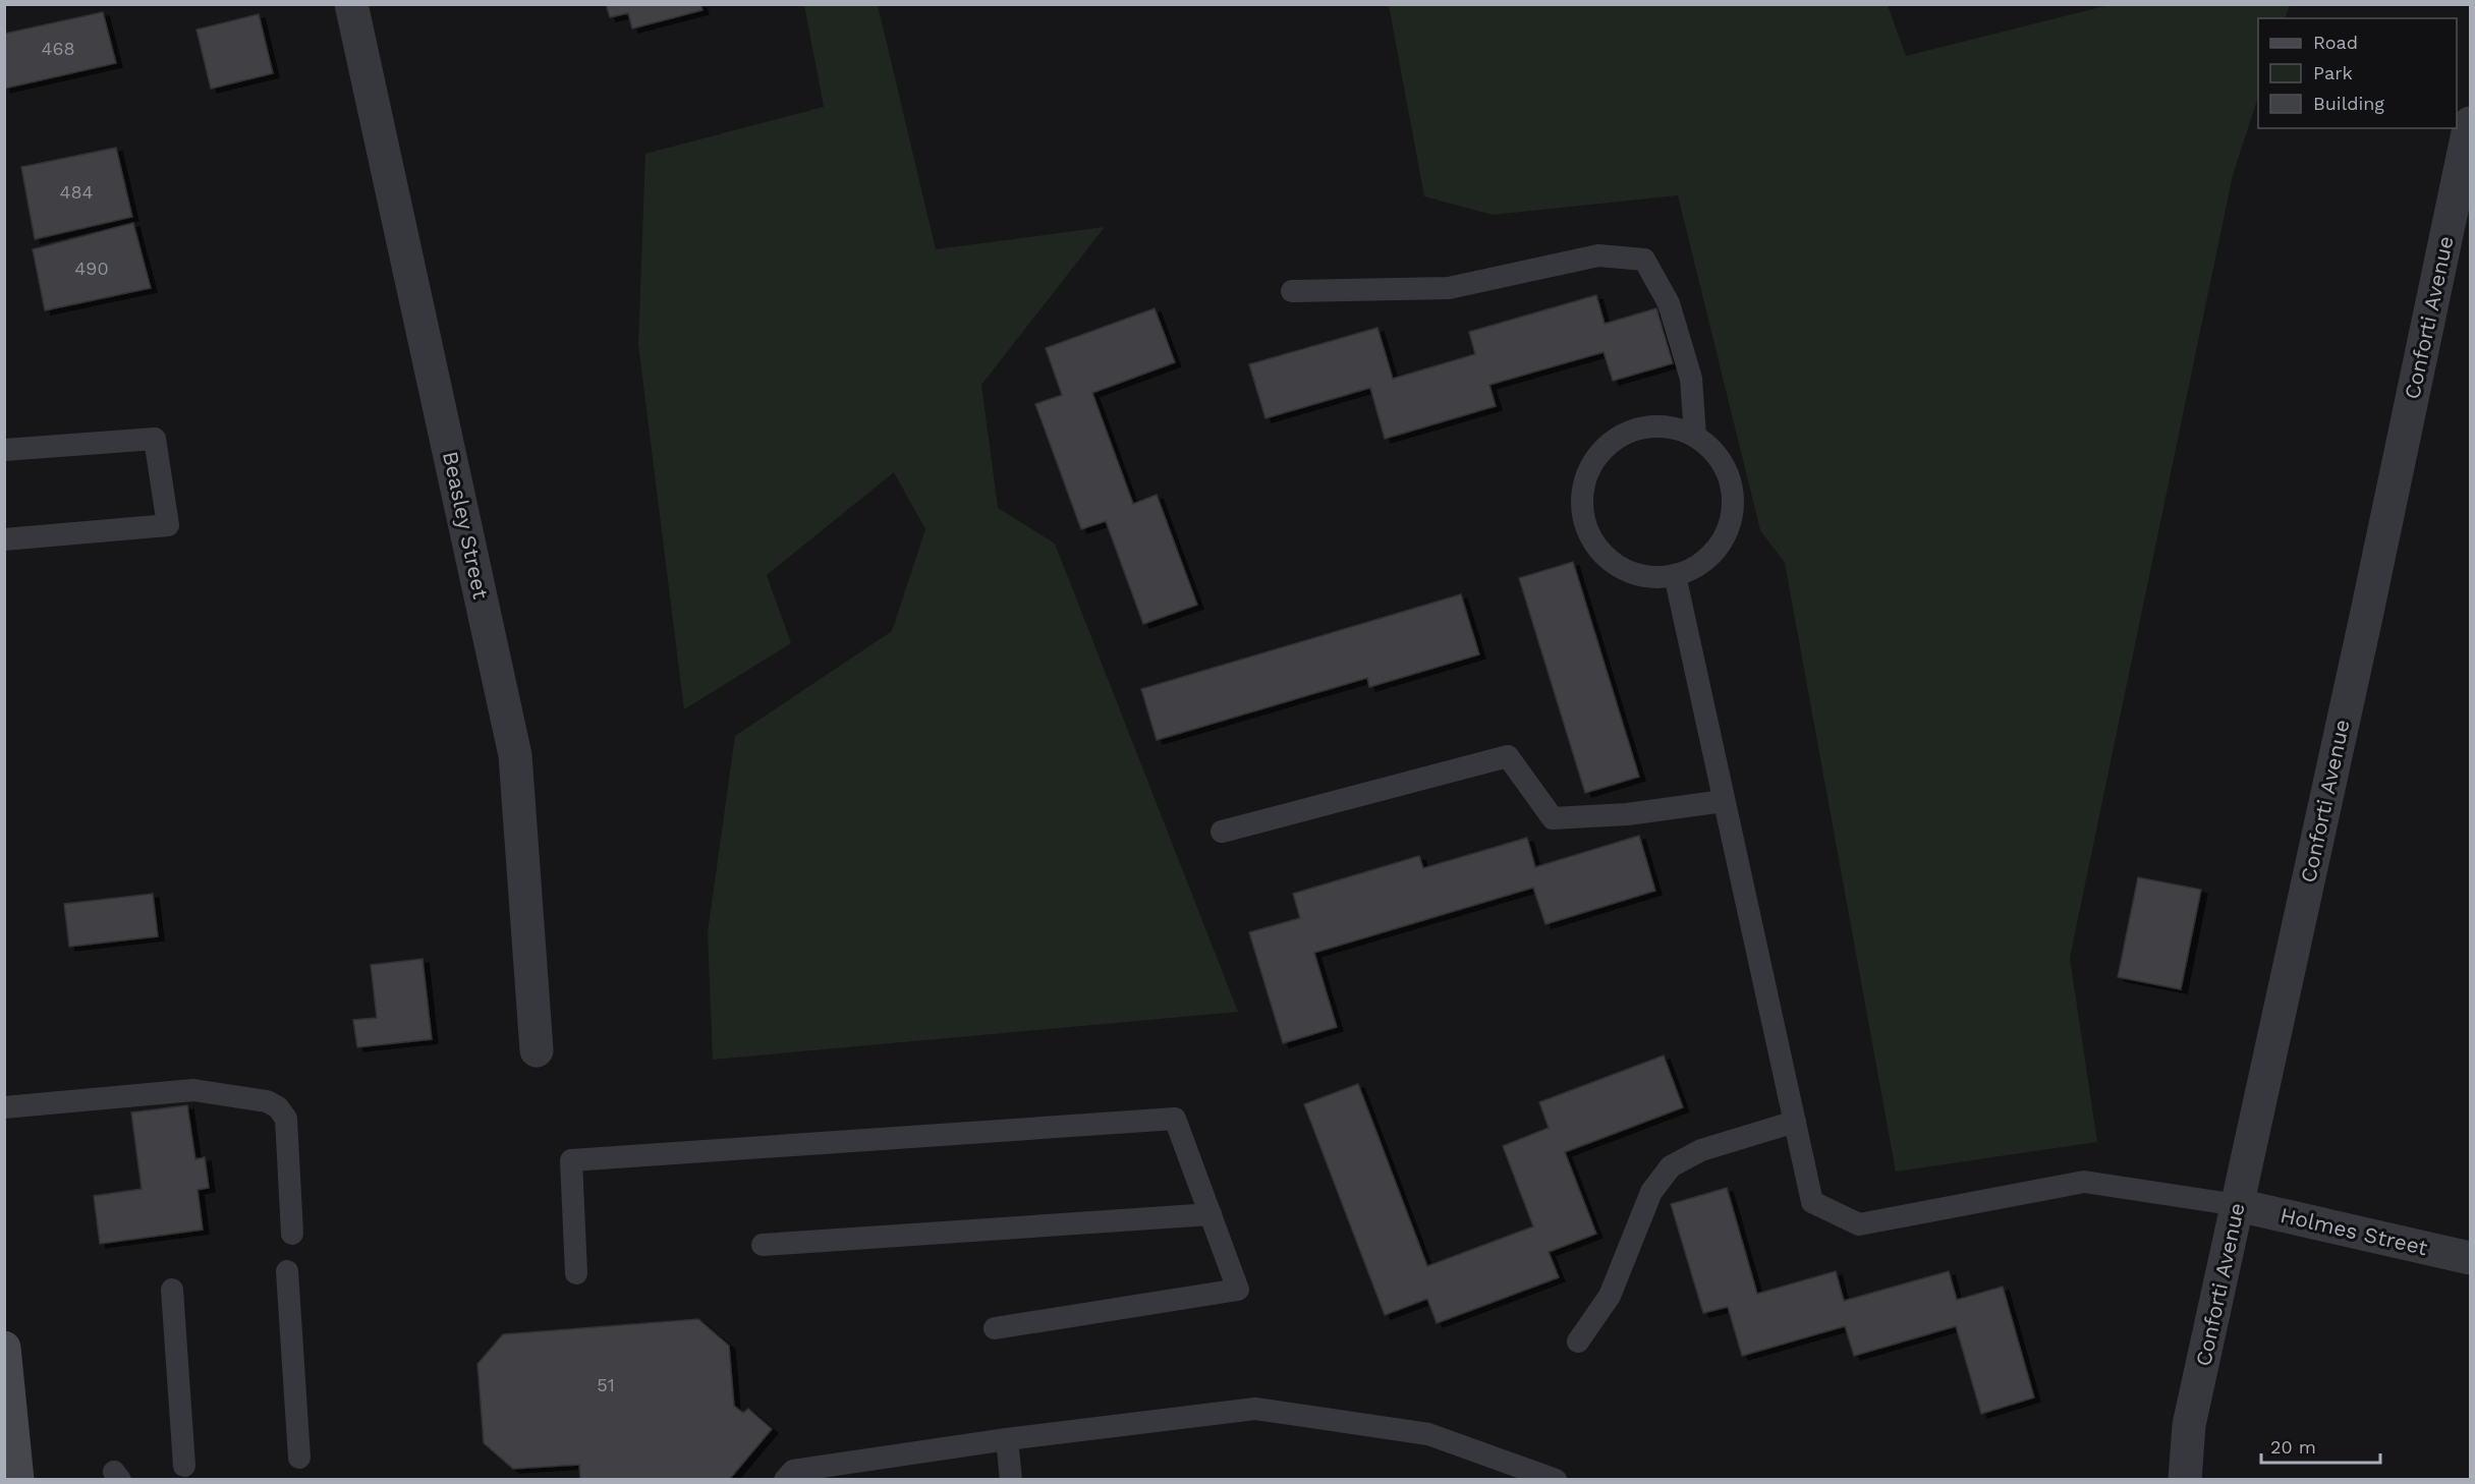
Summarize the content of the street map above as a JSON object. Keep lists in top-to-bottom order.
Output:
{
  "streets": {
    "street": ["Conforti Avenue", "Beasley Street", "Holmes Street"]
  },
  "crossings": [
    ["Conforti Avenue", "Holmes Street"]
  ],
  "house_numbers": [
    "468",
    "484",
    "490",
    "51"
  ],
  "legend": ["Road", "Park", "Building"],
  "scale_bar": "20 m"
}
